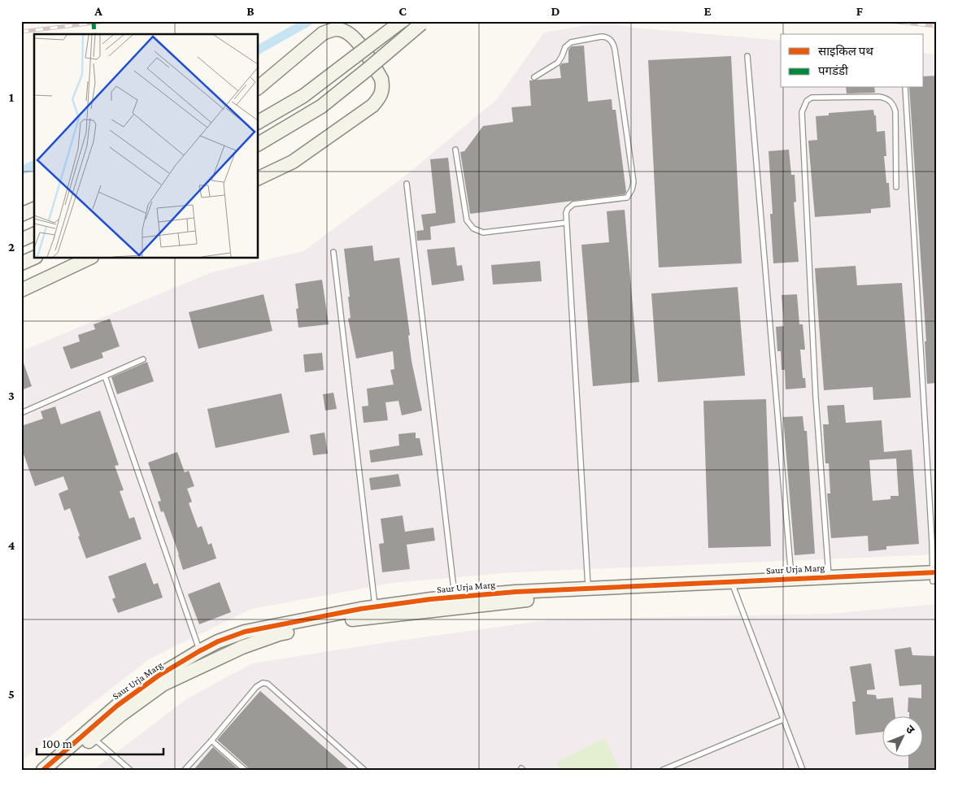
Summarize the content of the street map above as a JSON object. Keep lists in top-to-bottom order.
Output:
{
  "streets": {
    "street": ["Saur Urja Marg"]
  },
  "legend": ["साइकिल पथ", "पगडंडी"],
  "scale_bar": "100 m",
  "north": "top right",
  "grid": {
    "columns": [
      "A",
      "B",
      "C",
      "D",
      "E",
      "F"
    ],
    "rows": [
      "1",
      "2",
      "3",
      "4",
      "5"
    ]
  }
}
